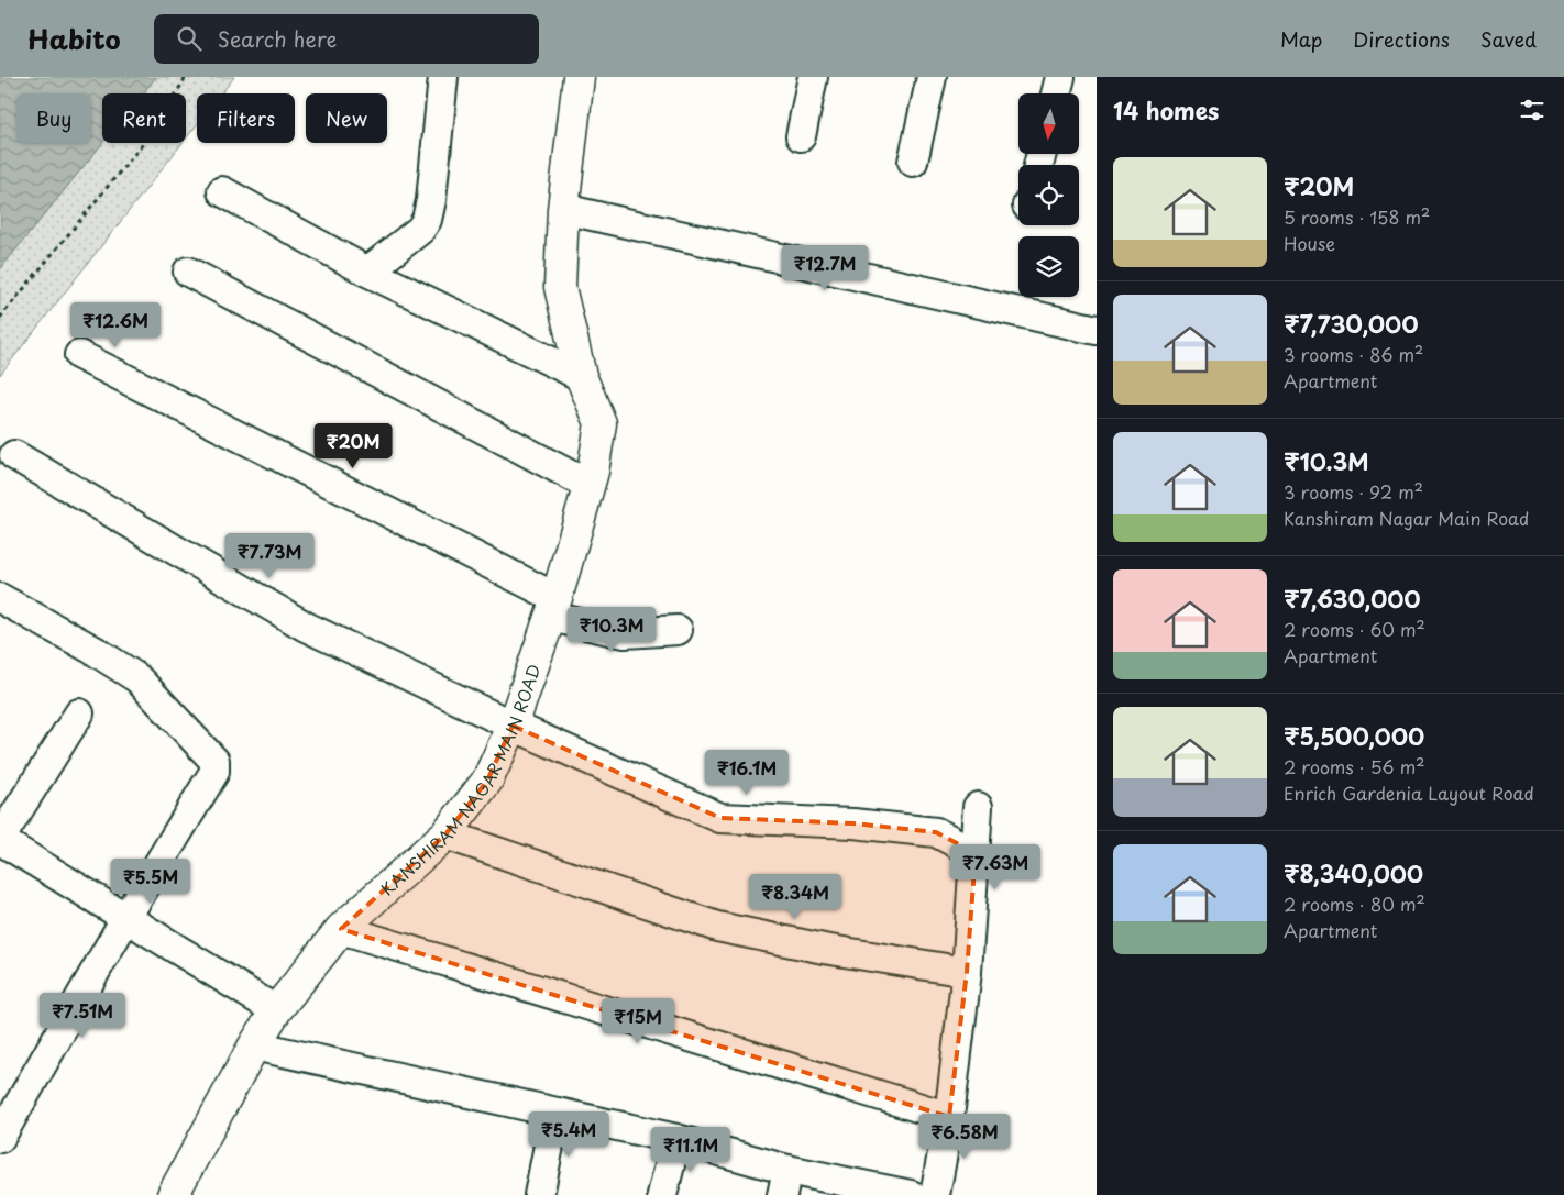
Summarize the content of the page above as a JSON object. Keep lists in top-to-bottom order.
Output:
{
  "streets": {
    "street": ["KANSHIRAM NAGAR MAIN ROAD"]
  },
  "north": "bottom",
  "page": {
    "header": "Habito",
    "search": "Search here",
    "nav": ["Map", "Directions", "Saved"],
    "heading": "14 homes",
    "chip": [
      "Buy",
      "Rent",
      "Filters",
      "New"
    ],
    "list": [
      {
        "name": "₹20M",
        "note": "5 rooms · 158 m² · House"
      },
      {
        "name": "₹7,730,000",
        "note": "3 rooms · 86 m² · Apartment"
      },
      {
        "name": "₹10.3M",
        "note": "3 rooms · 92 m² · Kanshiram Nagar Main Road"
      },
      {
        "name": "₹7,630,000",
        "note": "2 rooms · 60 m² · Apartment"
      },
      {
        "name": "₹5,500,000",
        "note": "2 rooms · 56 m² · Enrich Gardenia Layout Road"
      },
      {
        "name": "₹8,340,000",
        "note": "2 rooms · 80 m² · Apartment"
      }
    ],
    "price": [
      "₹12.7M",
      "₹12.6M",
      "₹20M",
      "₹7.73M",
      "₹10.3M",
      "₹16.1M",
      "₹7.63M",
      "₹5.5M",
      "₹8.34M",
      "₹7.51M",
      "₹15M",
      "₹5.4M",
      "₹6.58M",
      "₹11.1M"
    ]
  }
}
